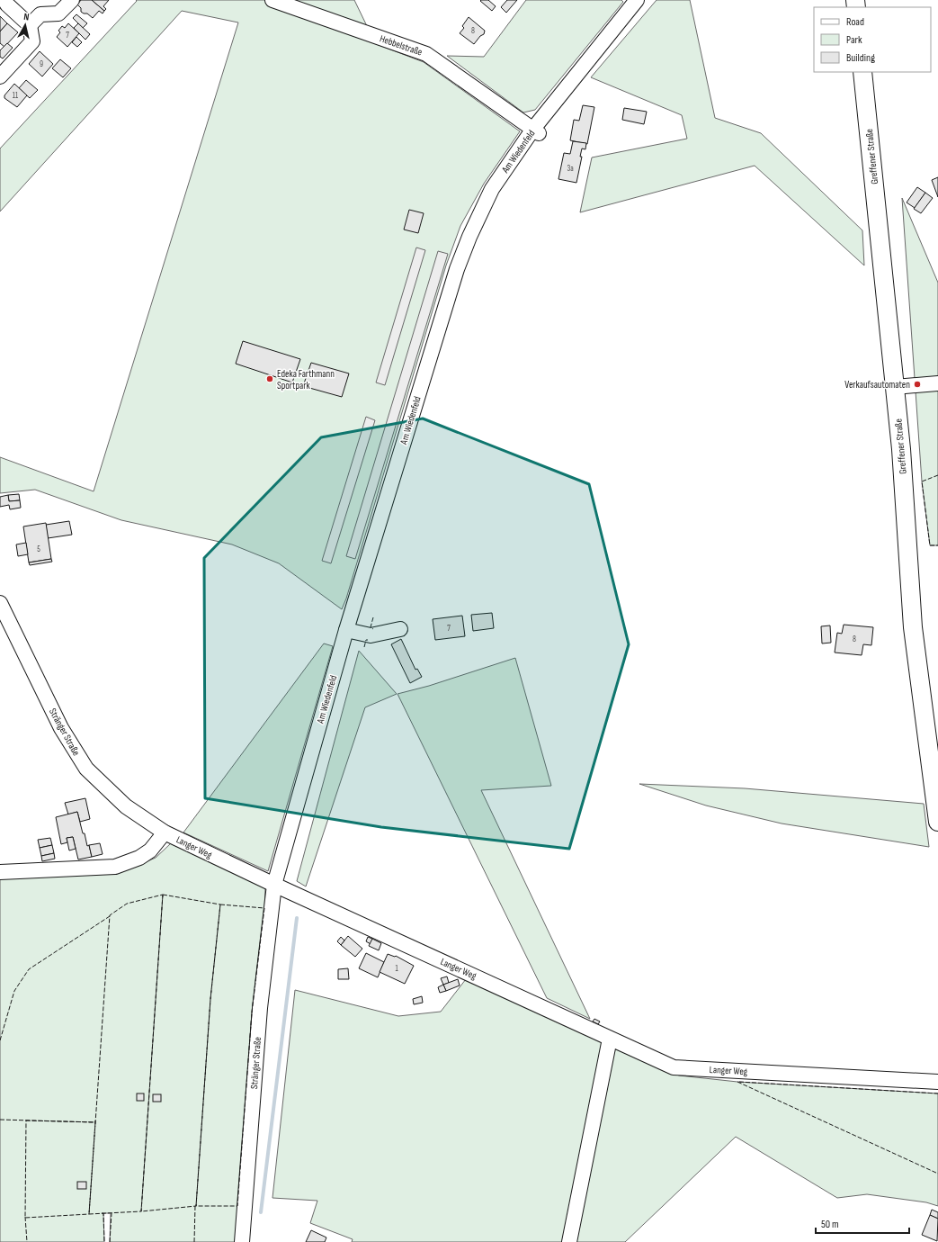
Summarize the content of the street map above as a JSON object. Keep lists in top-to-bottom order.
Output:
{
  "streets": {
    "main road": ["Greffener Straße"],
    "street": [
      "Hebbelstraße",
      "Am Wiedenfeld",
      "Stränger Straße",
      "Langer Weg"
    ]
  },
  "crossings": [
    ["Hebbelstraße", "Am Wiedenfeld"],
    ["Am Wiedenfeld", "Stränger Straße"],
    ["Am Wiedenfeld", "Langer Weg"],
    ["Stränger Straße", "Langer Weg"]
  ],
  "places": ["Edeka Farthmann Sportpark", "Verkaufsautomaten"],
  "house_numbers": [
    "8",
    "7",
    "9",
    "11",
    "3a",
    "5",
    "7",
    "8",
    "1"
  ],
  "legend": ["Road", "Park", "Building"],
  "scale_bar": "50 m",
  "north": "top"
}
